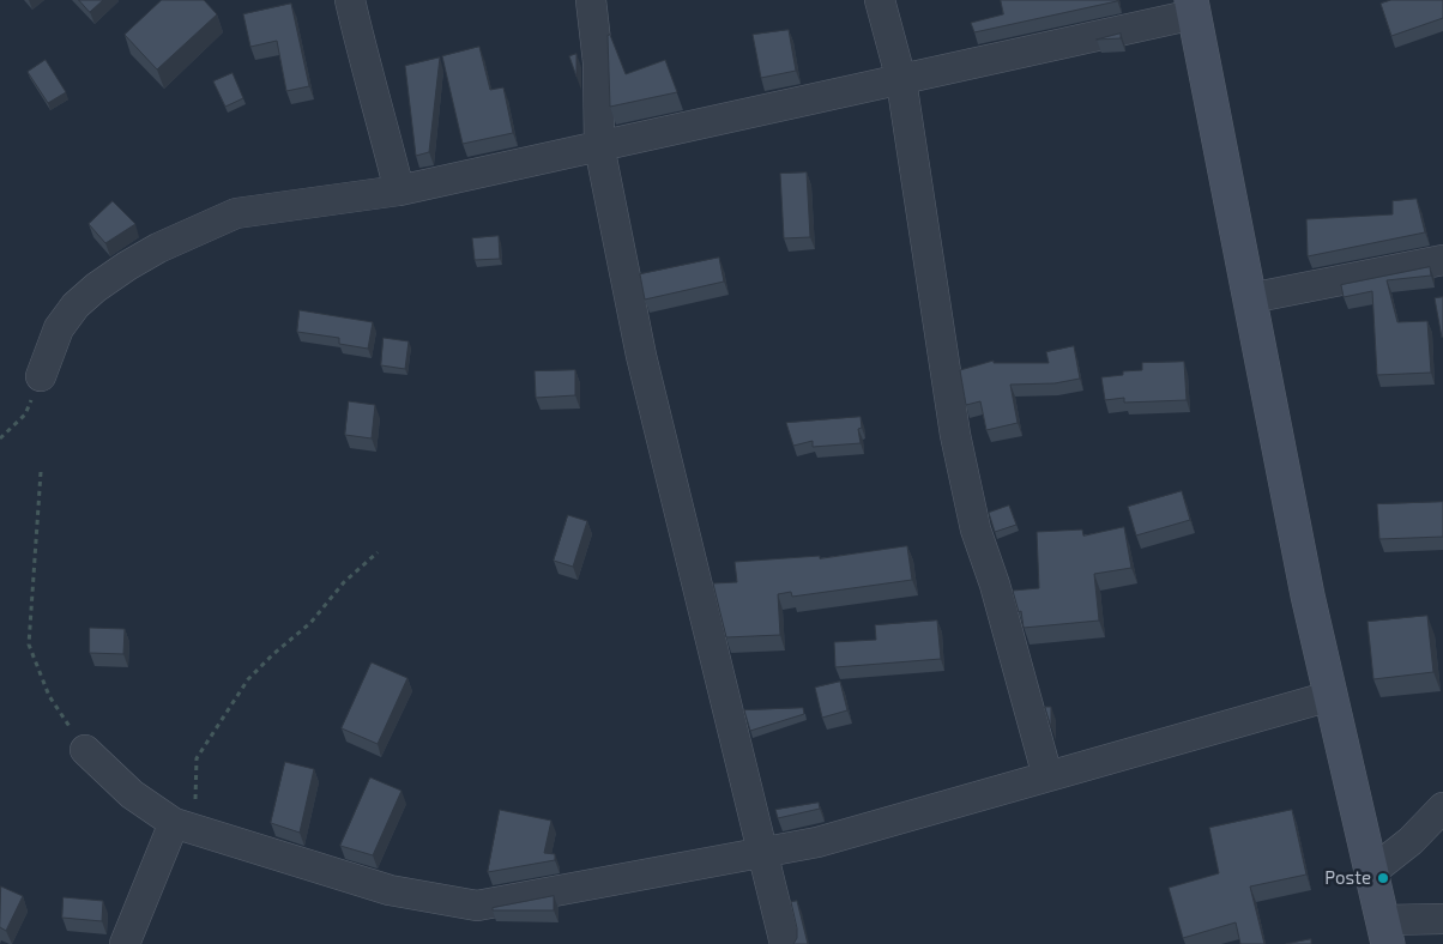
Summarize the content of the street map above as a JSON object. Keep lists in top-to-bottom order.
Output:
{
  "places": ["Poste"]
}
